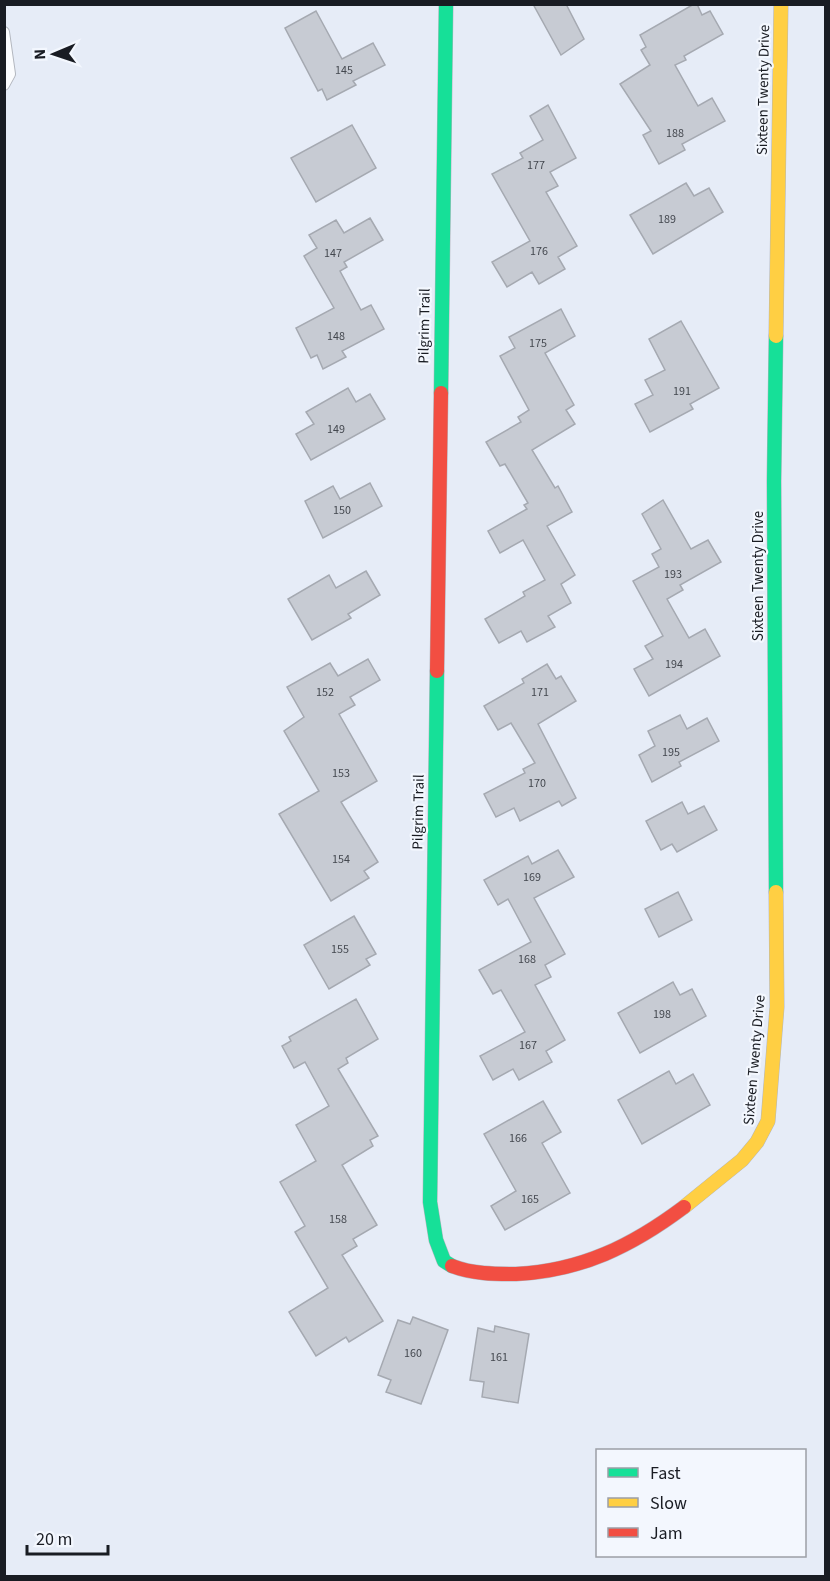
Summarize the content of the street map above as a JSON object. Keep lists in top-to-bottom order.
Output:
{
  "streets": {
    "street": ["Sixteen Twenty Drive", "Pilgrim Trail"]
  },
  "crossings": [
    ["Sixteen Twenty Drive", "Pilgrim Trail"]
  ],
  "house_numbers": [
    "145",
    "188",
    "177",
    "189",
    "176",
    "147",
    "148",
    "175",
    "191",
    "149",
    "150",
    "193",
    "194",
    "152",
    "171",
    "195",
    "153",
    "170",
    "154",
    "169",
    "155",
    "168",
    "198",
    "167",
    "166",
    "165",
    "158",
    "160",
    "161"
  ],
  "legend": ["Fast", "Slow", "Jam"],
  "scale_bar": "20 m",
  "north": "left"
}
